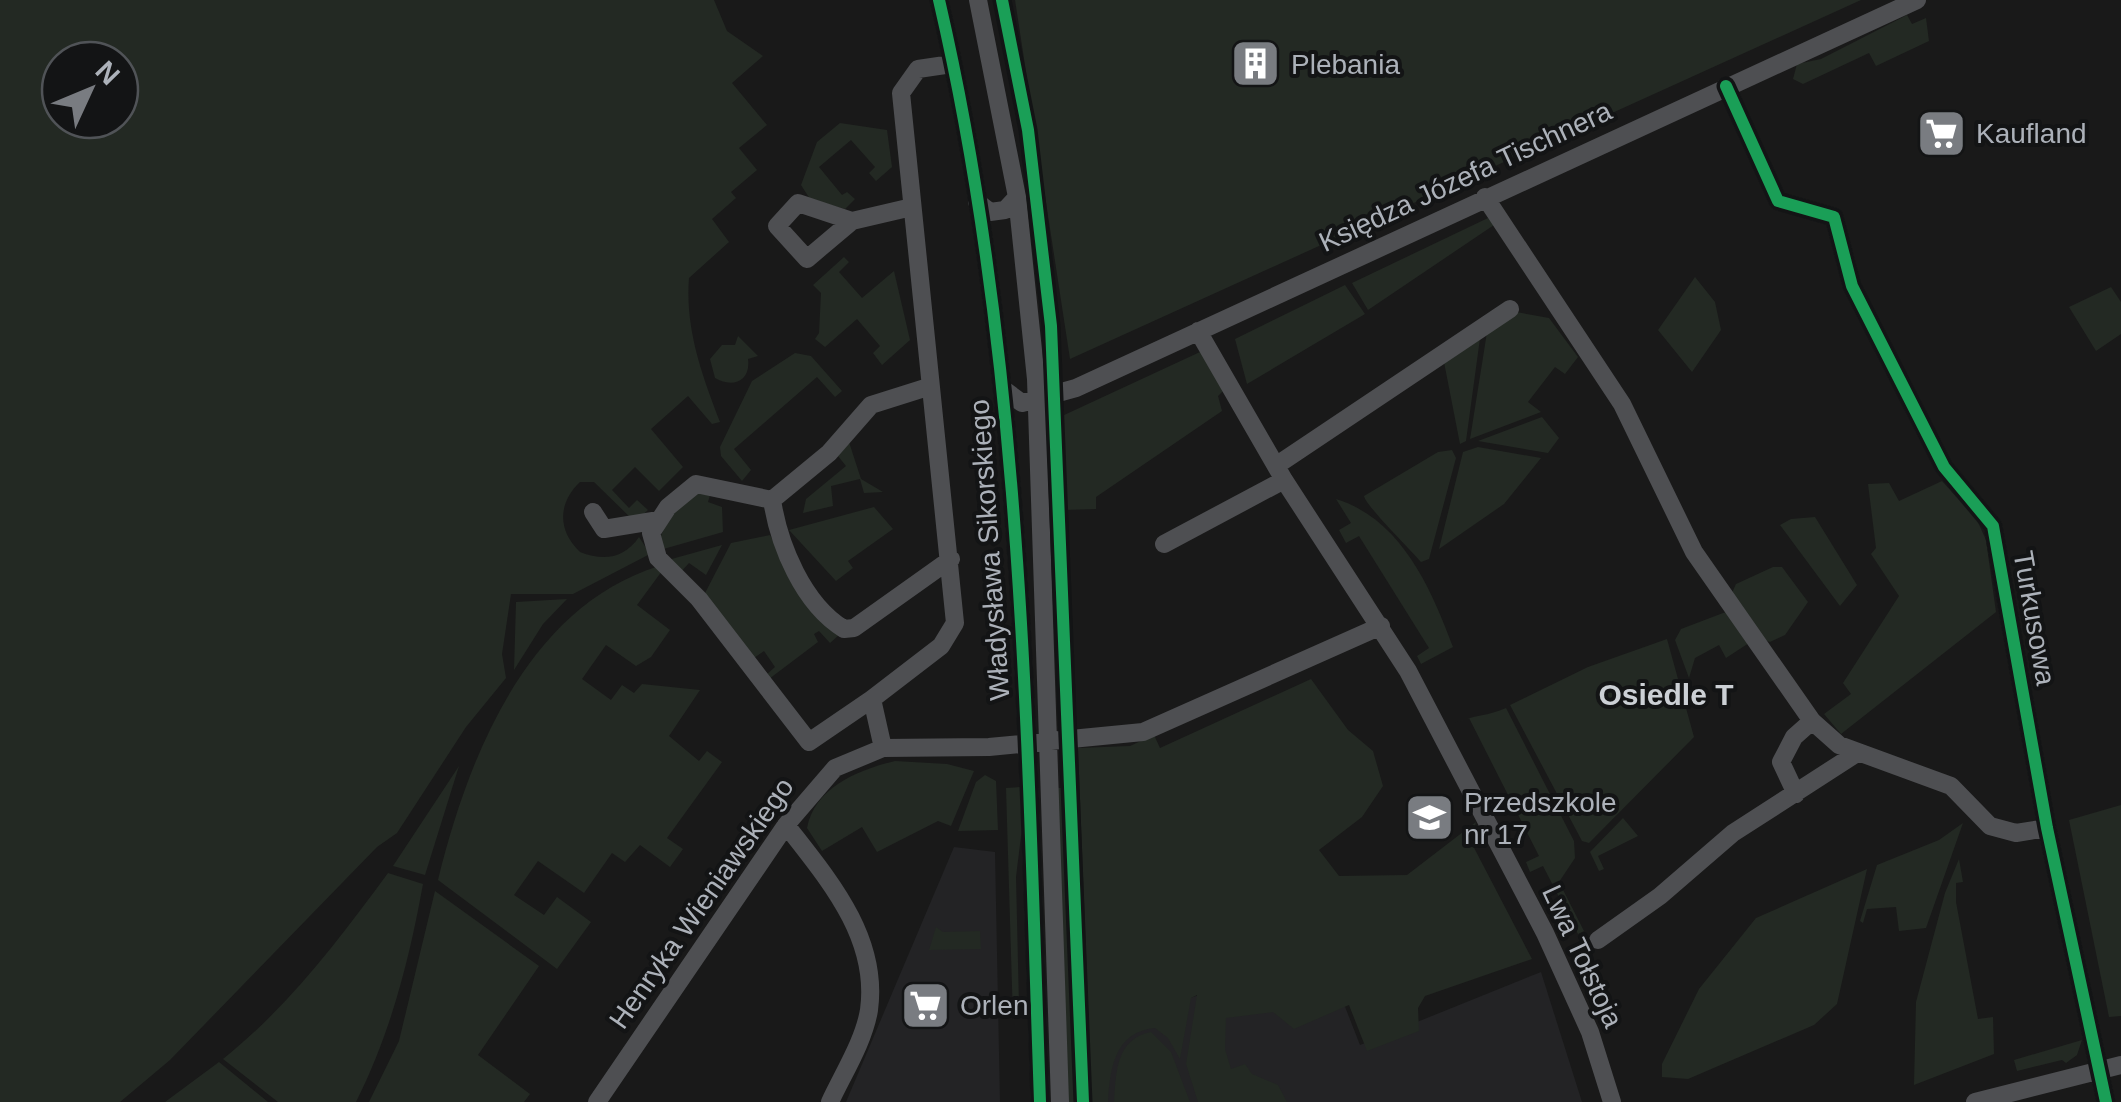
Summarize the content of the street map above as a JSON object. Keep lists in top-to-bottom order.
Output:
{
  "streets": {
    "street": [
      "Księdza Józefa Tischnera",
      "Władysława Sikorskiego",
      "Turkusowa",
      "Henryka Wieniawskiego",
      "Lwa Tołstoja"
    ]
  },
  "crossings": [
    ["Księdza Józefa Tischnera", "Władysława Sikorskiego"],
    ["Księdza Józefa Tischnera", "Turkusowa"],
    ["Księdza Józefa Tischnera", "Lwa Tołstoja"],
    ["Władysława Sikorskiego", "Henryka Wieniawskiego"]
  ],
  "districts": ["Osiedle T"],
  "places": {
    "building": ["Plebania"],
    "supermarket": ["Kaufland", "Orlen"],
    "school or university": ["Przedszkole nr 17"]
  },
  "north": "top right"
}
